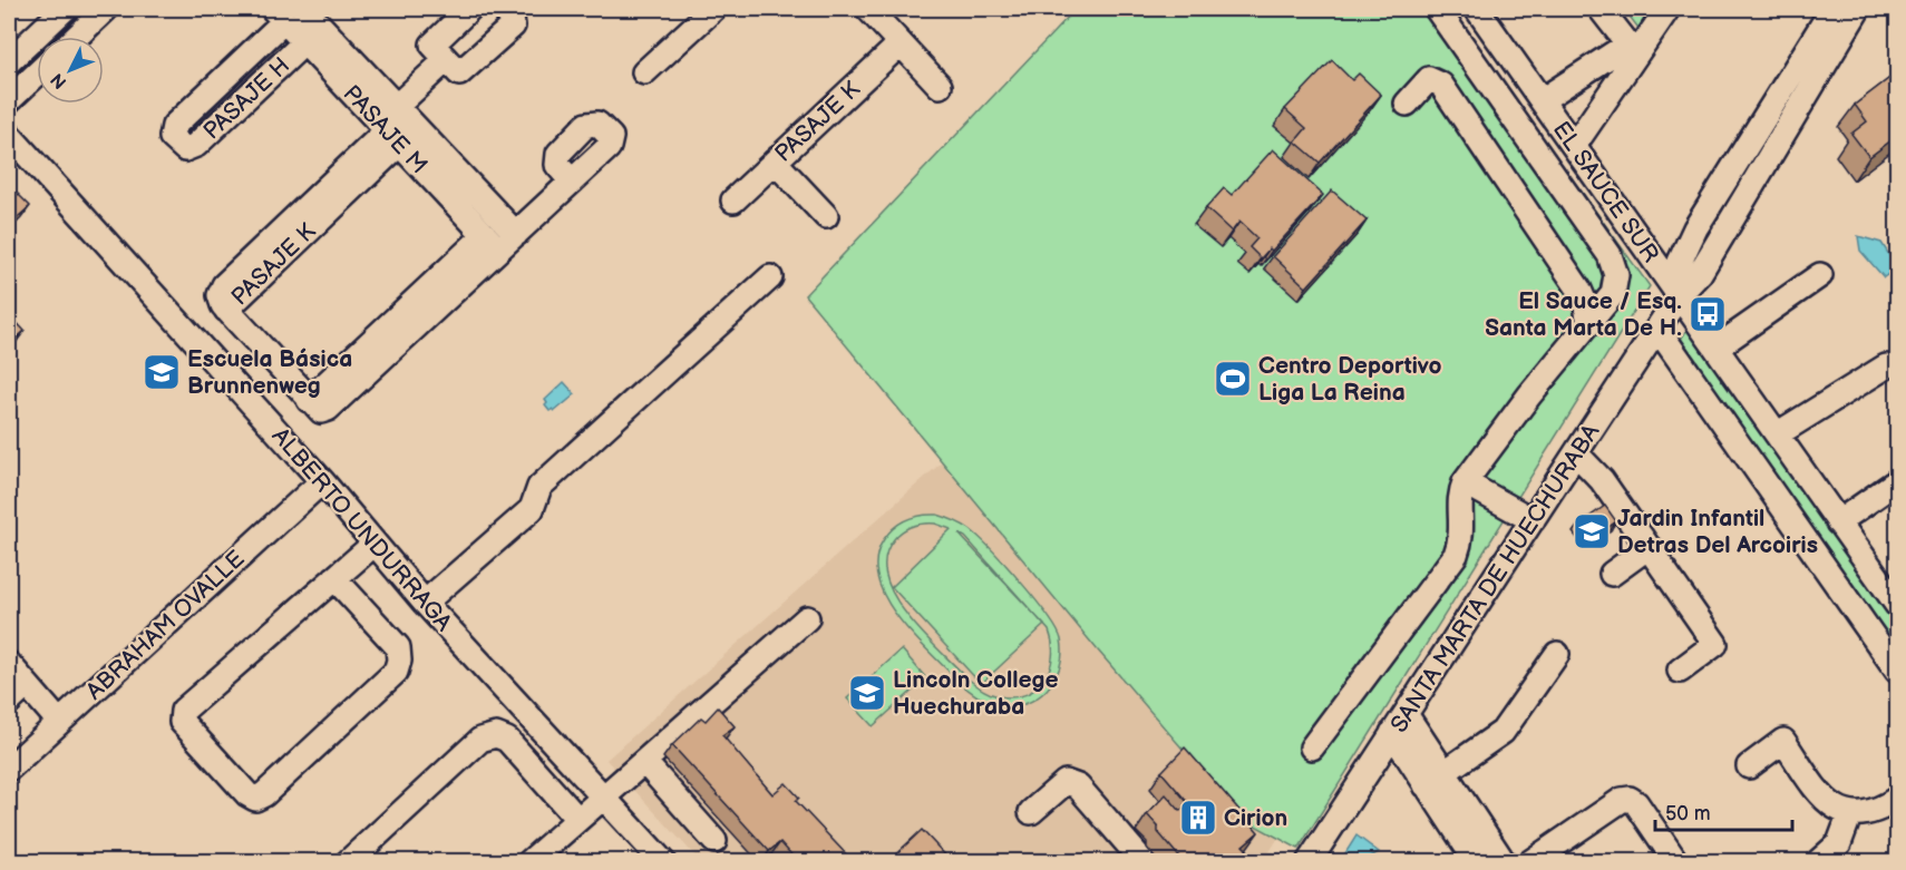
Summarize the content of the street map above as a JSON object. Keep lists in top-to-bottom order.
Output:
{
  "streets": {
    "street": [
      "PASAJE H",
      "PASAJE K",
      "PASAJE M",
      "EL SAUCE SUR",
      "ALBERTO UNDURRAGA",
      "SANTA MARTA DE HUECHURABA",
      "ABRAHAM OVALLE"
    ]
  },
  "crossings": [
    ["PASAJE H", "PASAJE M"],
    ["PASAJE K", "PASAJE M"],
    ["EL SAUCE SUR", "SANTA MARTA DE HUECHURABA"],
    ["ALBERTO UNDURRAGA", "ABRAHAM OVALLE"]
  ],
  "places": {
    "bus stop": ["El Sauce / Esq. Santa Marta De H."],
    "school or university": ["Escuela Básica Brunnenweg", "Jardin Infantil Detras Del Arcoiris", "Lincoln College Huechuraba"],
    "sports": ["Centro Deportivo Liga La Reina"],
    "building": ["Cirion"]
  },
  "scale_bar": "50 m",
  "north": "bottom left"
}
